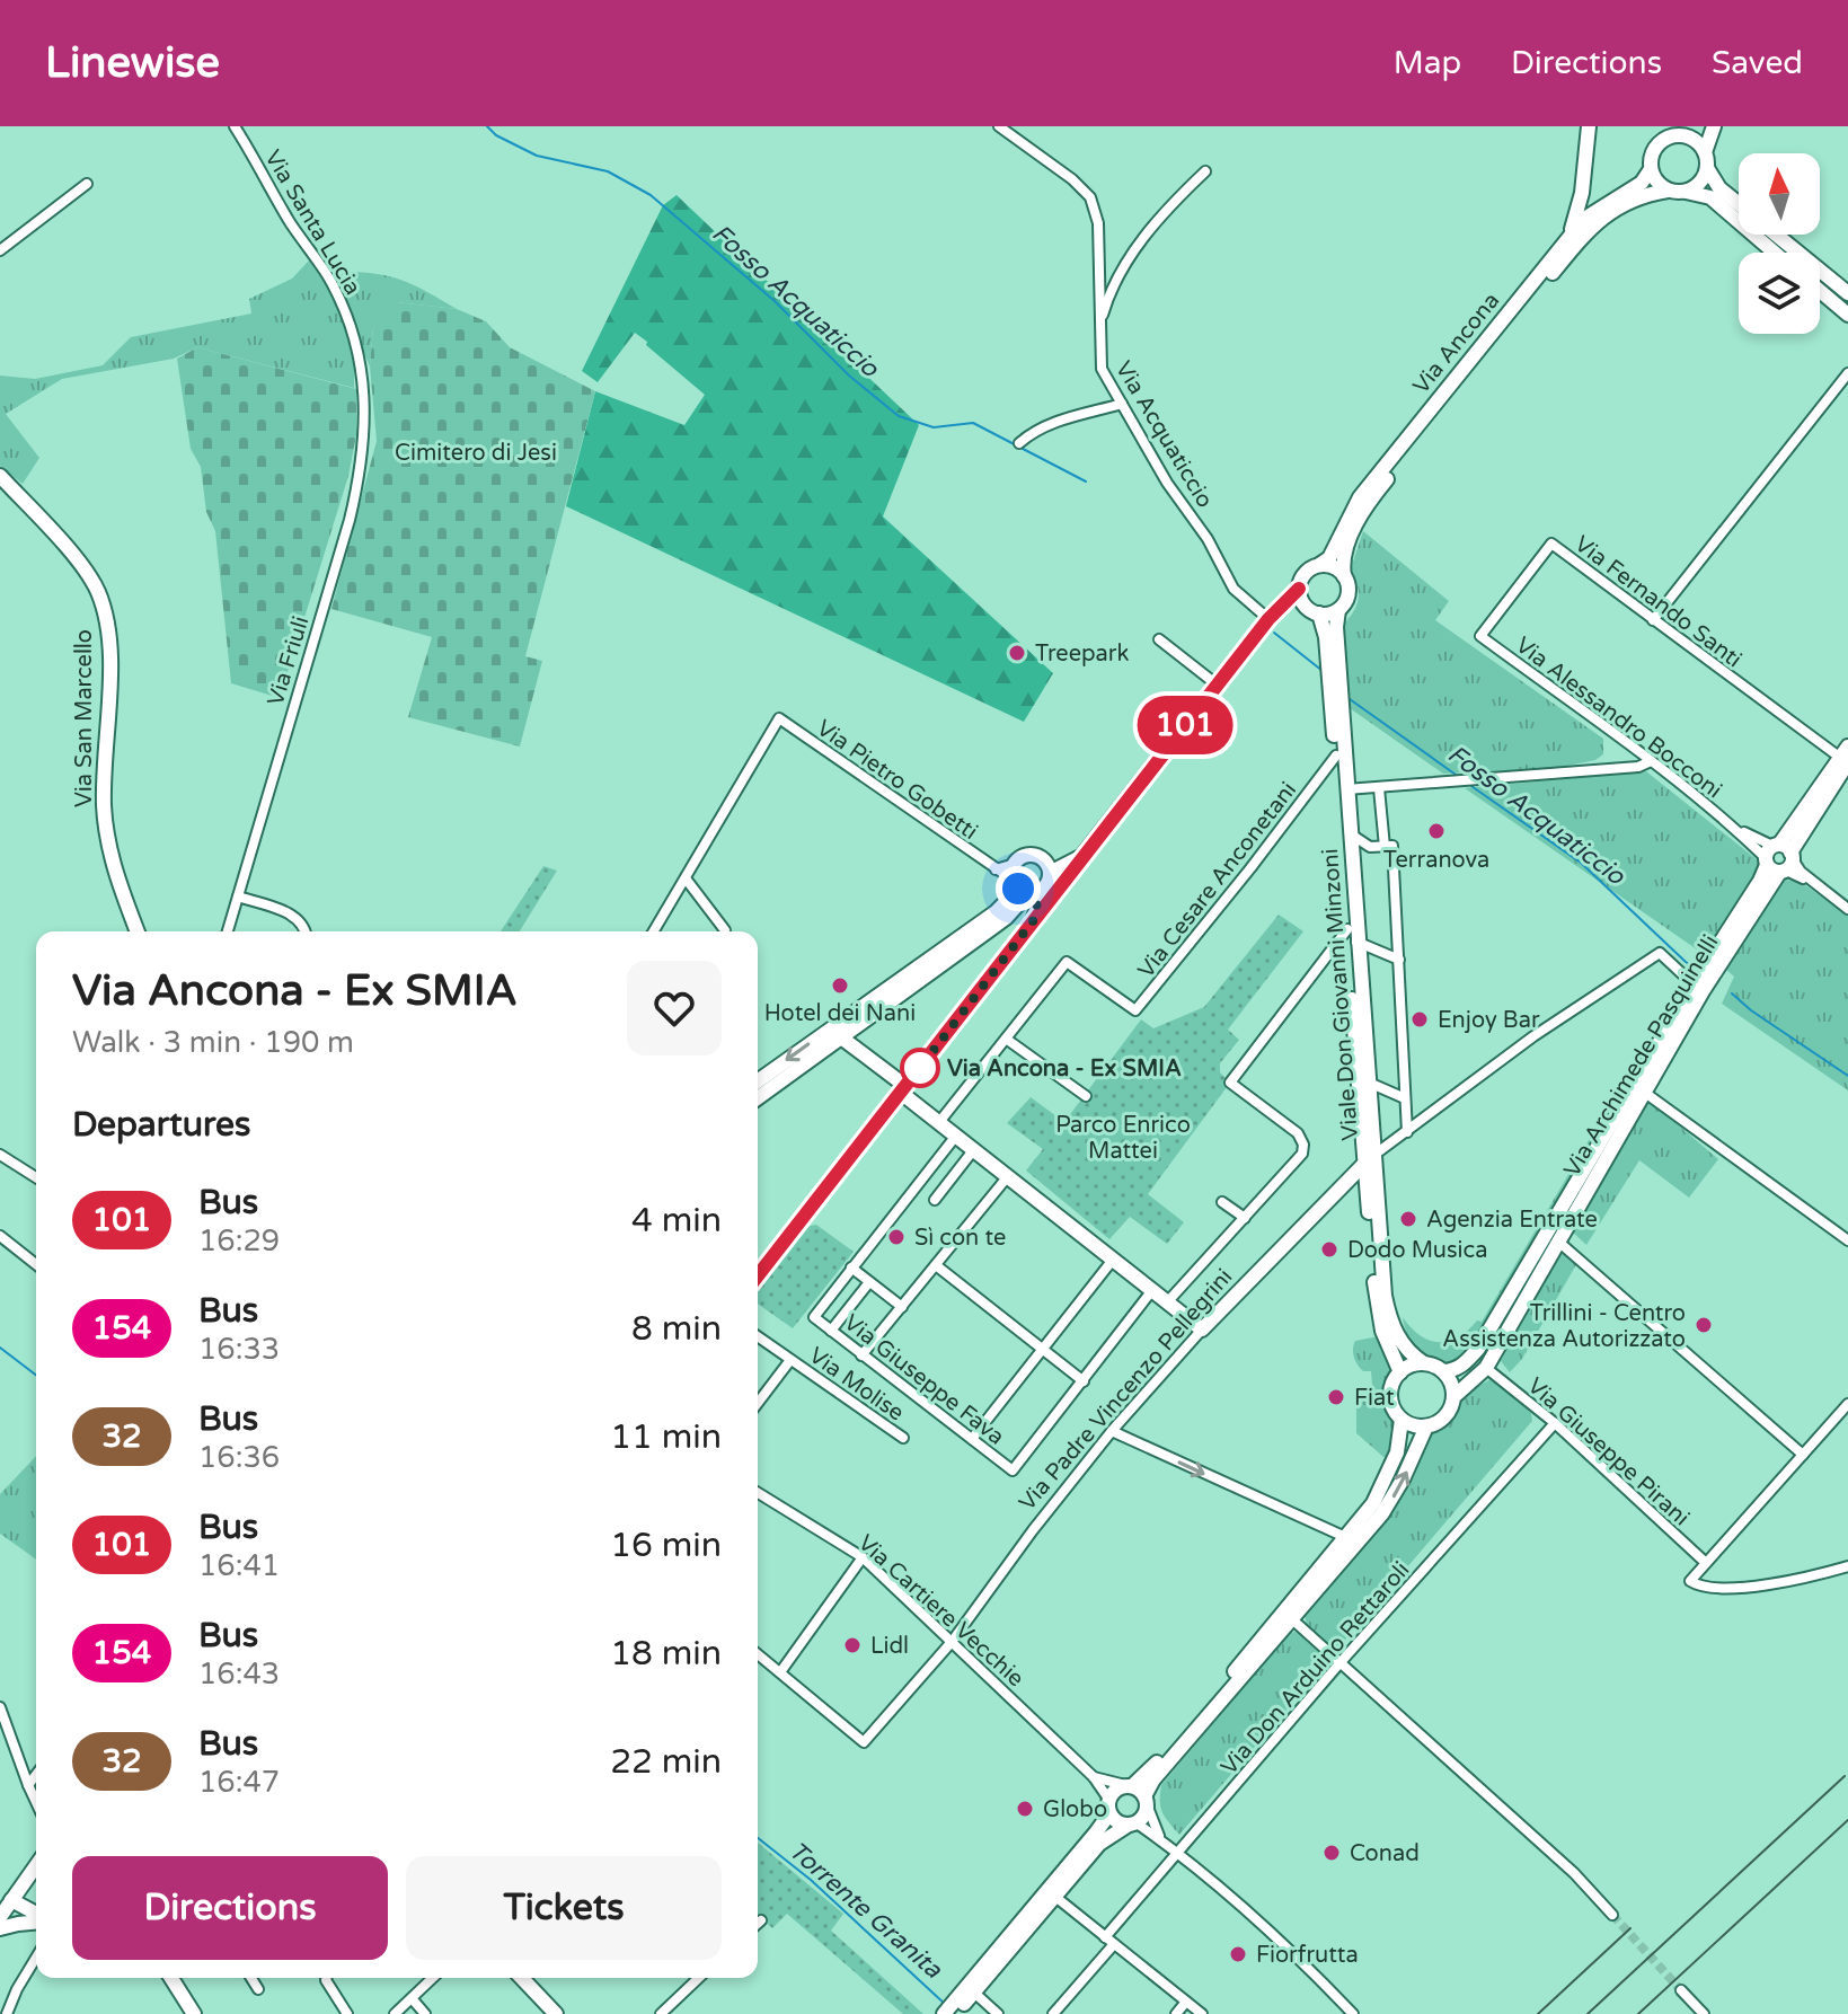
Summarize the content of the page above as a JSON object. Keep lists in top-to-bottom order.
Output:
{
  "streets": {
    "main road": [
      "Via Ancona",
      "Via San Marcello",
      "Viale Don Giovanni Minzoni",
      "Via Archimede Pasquinelli",
      "Via Padre Vincenzo Pellegrini"
    ],
    "street": [
      "Via Santa Lucia",
      "Via Acquaticcio",
      "Via Fernando Santi",
      "Via Friuli",
      "Via Alessandro Bocconi",
      "Via Pietro Gobetti",
      "Via Cesare Anconetani",
      "Via Giuseppe Fava",
      "Via Molise",
      "Via Giuseppe Pirani",
      "Via Cartiere Vecchie",
      "Via Don Arduino Rettaroli"
    ]
  },
  "crossings": [
    ["Via Santa Lucia", "Via Friuli"],
    ["Via Ancona", "Viale Don Giovanni Minzoni"],
    ["Via Fernando Santi", "Via Alessandro Bocconi"],
    ["Via Fernando Santi", "Via Archimede Pasquinelli"],
    ["Via Alessandro Bocconi", "Via Archimede Pasquinelli"],
    ["Via Cesare Anconetani", "Viale Don Giovanni Minzoni"],
    ["Viale Don Giovanni Minzoni", "Via Archimede Pasquinelli"],
    ["Viale Don Giovanni Minzoni", "Via Padre Vincenzo Pellegrini"],
    ["Viale Don Giovanni Minzoni", "Via Cartiere Vecchie"],
    ["Via Archimede Pasquinelli", "Via Padre Vincenzo Pellegrini"],
    ["Via Archimede Pasquinelli", "Via Giuseppe Pirani"],
    ["Via Padre Vincenzo Pellegrini", "Via Cartiere Vecchie"],
    ["Via Giuseppe Pirani", "Via Don Arduino Rettaroli"]
  ],
  "water": ["Fosso Acquaticcio", "Torrente Granita"],
  "parks": ["Cimitero di Jesi", "Parco Enrico Mattei"],
  "places": [
    "Treepark",
    "Terranova",
    "Hotel dei Nani",
    "Enjoy Bar",
    "Via Ancona - Ex SMIA",
    "Agenzia Entrate",
    "Sì con te",
    "Dodo Musica",
    "Trillini - Centro Assistenza Autorizzato",
    "Fiat",
    "Lidl",
    "Globo",
    "Conad",
    "Fiorfrutta"
  ],
  "lines": ["bus line 101"],
  "north": "top",
  "page": {
    "header": "Linewise",
    "nav": ["Map", "Directions", "Saved"],
    "on_map": "101",
    "heading": [
      ["Via Ancona - Ex SMIA", "Walk · 3 min · 190 m"],
      "Departures"
    ],
    "list": [
      {
        "mark": "101",
        "name": "Bus",
        "note": "16:29",
        "value": "4 min"
      },
      {
        "mark": "154",
        "name": "Bus",
        "note": "16:33",
        "value": "8 min"
      },
      {
        "mark": "32",
        "name": "Bus",
        "note": "16:36",
        "value": "11 min"
      },
      {
        "mark": "101",
        "name": "Bus",
        "note": "16:41",
        "value": "16 min"
      },
      {
        "mark": "154",
        "name": "Bus",
        "note": "16:43",
        "value": "18 min"
      },
      {
        "mark": "32",
        "name": "Bus",
        "note": "16:47",
        "value": "22 min"
      }
    ],
    "buttons": ["Directions", "Tickets"]
  }
}
